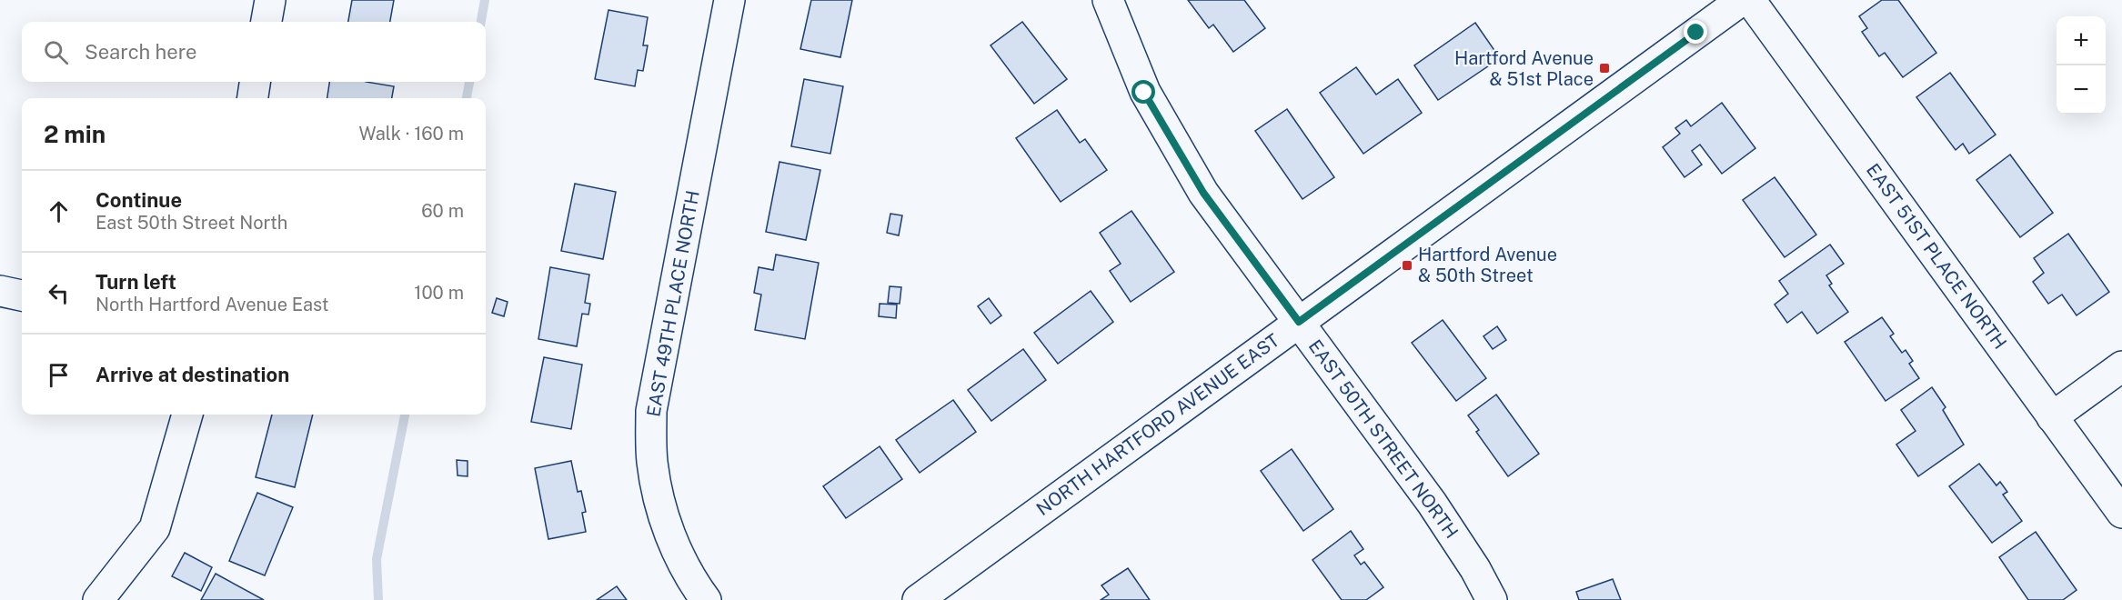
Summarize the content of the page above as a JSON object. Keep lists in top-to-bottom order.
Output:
{
  "streets": {
    "street": [
      "EAST 51ST PLACE NORTH",
      "EAST 49TH PLACE NORTH",
      "NORTH HARTFORD AVENUE EAST",
      "EAST 50TH STREET NORTH"
    ]
  },
  "crossings": [
    ["NORTH HARTFORD AVENUE EAST", "EAST 50TH STREET NORTH"]
  ],
  "places": {
    "transit": ["Hartford Avenue & 51st Place", "Hartford Avenue & 50th Street"]
  },
  "page": {
    "map_buttons": ["+", "−"],
    "search": "Search here",
    "heading": ["2 min", "Walk · 160 m"],
    "list": [
      ["Continue", "East 50th Street North", "60 m"],
      ["Turn left", "North Hartford Avenue East", "100 m"],
      "Arrive at destination"
    ]
  }
}
